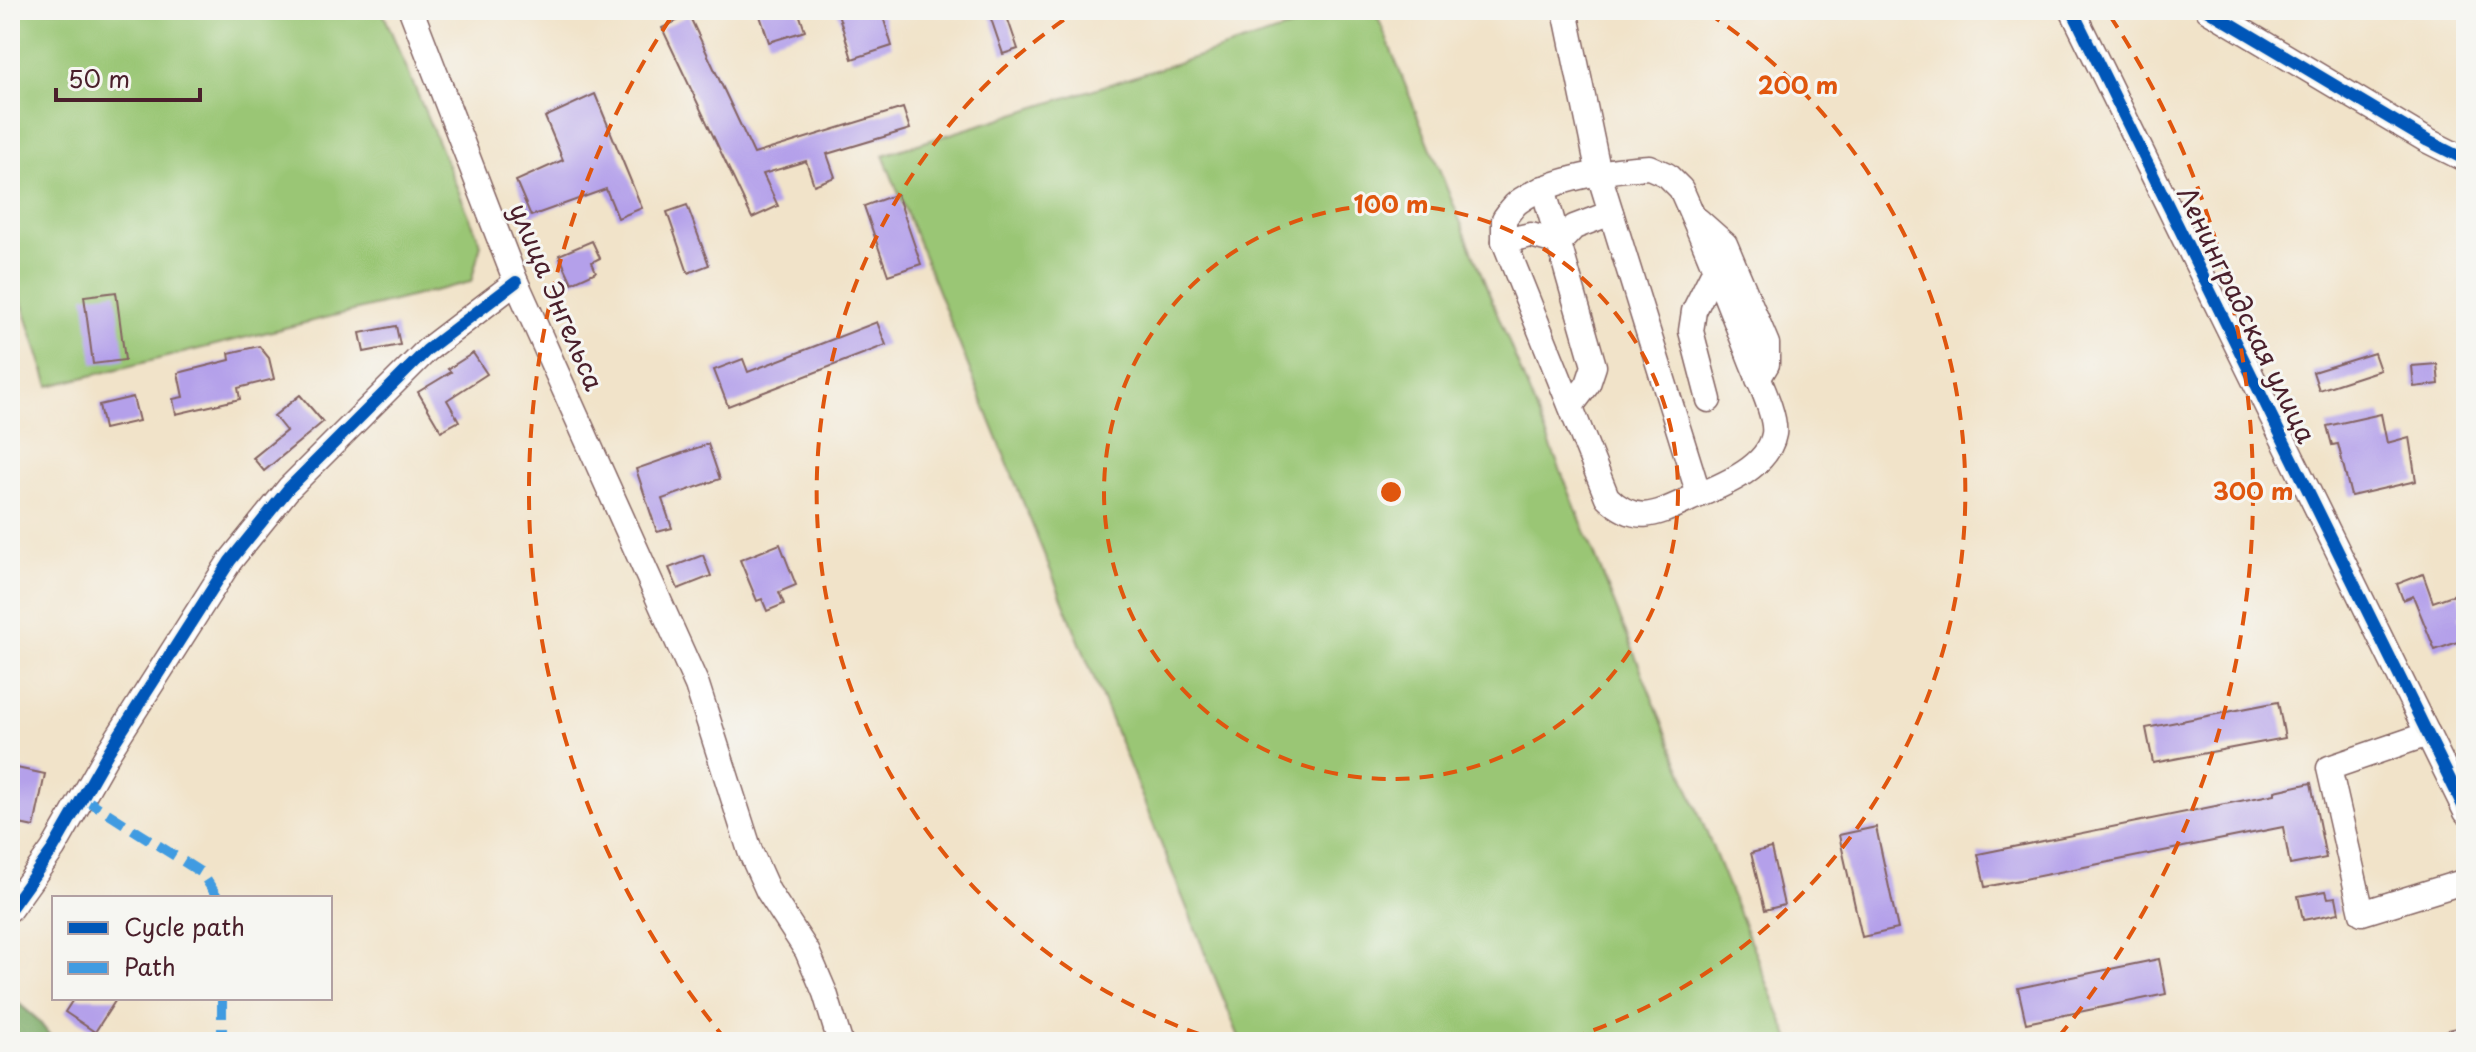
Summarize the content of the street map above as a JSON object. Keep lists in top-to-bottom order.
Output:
{
  "streets": {
    "street": ["улица Энгельса", "Ленинградская улица"]
  },
  "legend": ["Cycle path", "Path"],
  "scale_bar": "50 m",
  "rings": ["200 m", "100 m", "300 m"]
}
